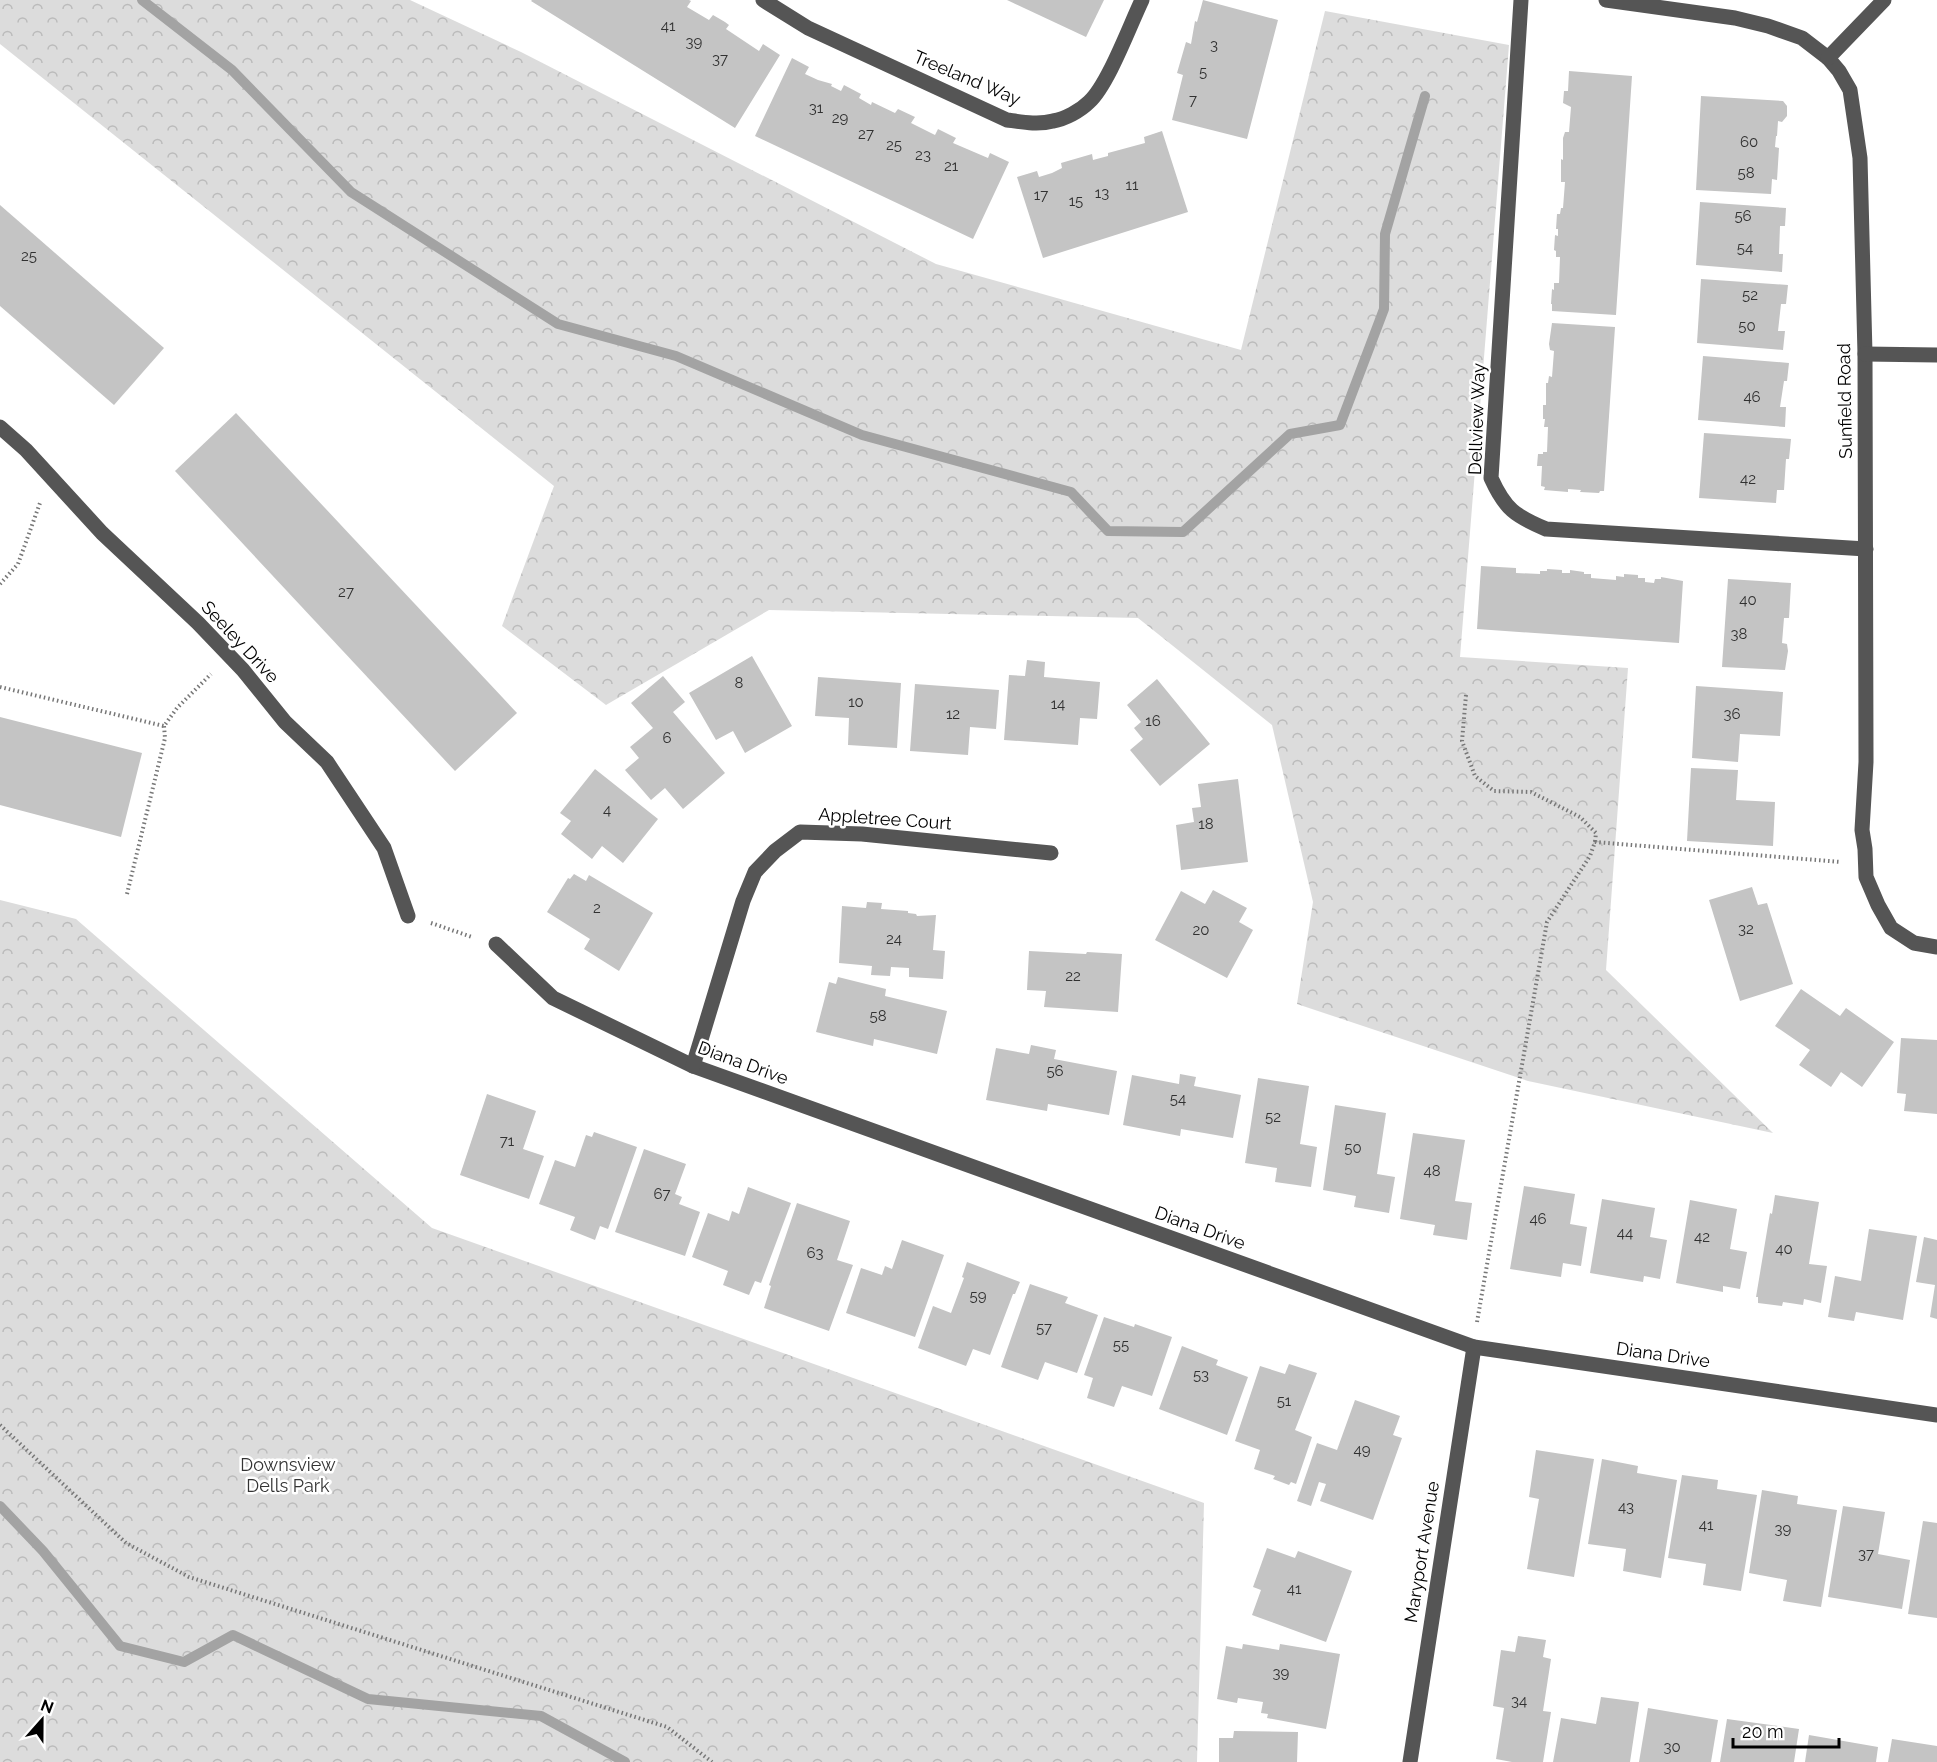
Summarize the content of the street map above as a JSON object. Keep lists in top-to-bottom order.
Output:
{
  "streets": {
    "street": [
      "Treeland Way",
      "Sunfield Road",
      "Dellview Way",
      "Seeley Drive",
      "Appletree Court",
      "Diana Drive",
      "Maryport Avenue"
    ]
  },
  "crossings": [
    ["Sunfield Road", "Dellview Way"],
    ["Appletree Court", "Diana Drive"],
    ["Diana Drive", "Maryport Avenue"]
  ],
  "parks": ["Downsview Dells Park"],
  "house_numbers": [
    "41",
    "39",
    "3",
    "37",
    "5",
    "7",
    "31",
    "29",
    "27",
    "60",
    "25",
    "23",
    "21",
    "58",
    "11",
    "13",
    "17",
    "15",
    "56",
    "54",
    "25",
    "52",
    "50",
    "46",
    "42",
    "27",
    "40",
    "38",
    "8",
    "10",
    "14",
    "12",
    "36",
    "16",
    "6",
    "4",
    "18",
    "2",
    "32",
    "20",
    "24",
    "22",
    "58",
    "56",
    "54",
    "52",
    "71",
    "50",
    "48",
    "67",
    "46",
    "44",
    "42",
    "40",
    "63",
    "59",
    "57",
    "55",
    "53",
    "51",
    "49",
    "43",
    "41",
    "39",
    "37",
    "41",
    "39",
    "34",
    "30"
  ],
  "scale_bar": "20 m",
  "north": "top"
}
